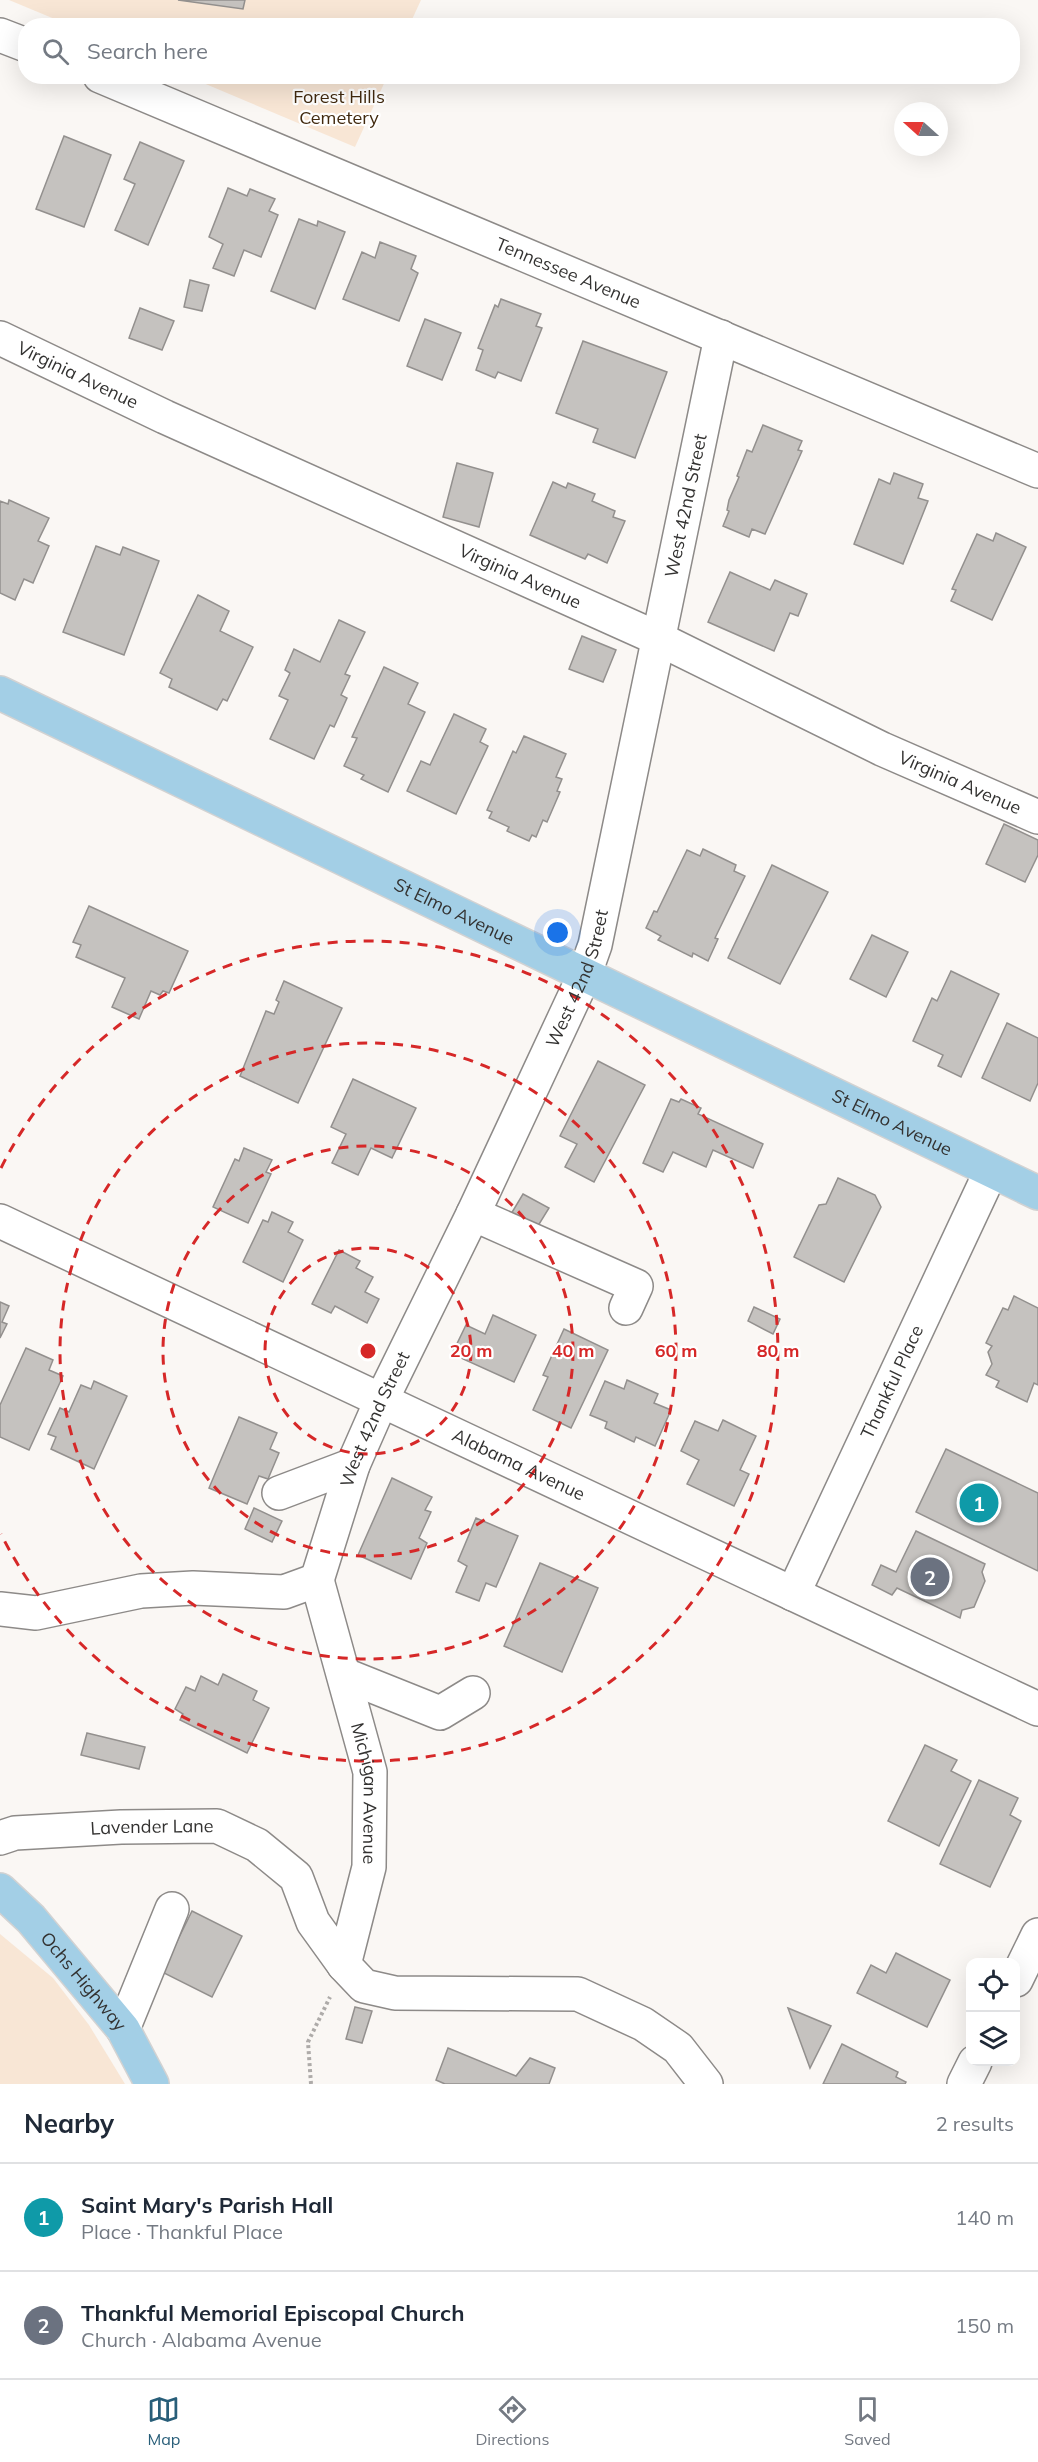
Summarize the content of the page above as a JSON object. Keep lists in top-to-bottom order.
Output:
{
  "streets": {
    "main road": ["St Elmo Avenue", "Ochs Highway"],
    "street": [
      "Tennessee Avenue",
      "Virginia Avenue",
      "West 42nd Street",
      "Thankful Place",
      "Alabama Avenue",
      "Michigan Avenue",
      "Lavender Lane"
    ]
  },
  "crossings": [
    ["Tennessee Avenue", "West 42nd Street"],
    ["Virginia Avenue", "West 42nd Street"],
    ["West 42nd Street", "St Elmo Avenue"],
    ["West 42nd Street", "Alabama Avenue"],
    ["West 42nd Street", "Michigan Avenue"],
    ["St Elmo Avenue", "Thankful Place"],
    ["Thankful Place", "Alabama Avenue"],
    ["Michigan Avenue", "Lavender Lane"]
  ],
  "parks": ["Forest Hills Cemetery"],
  "north": "left",
  "page": {
    "search": "Search here",
    "pins": ["1", "2"],
    "heading": ["Nearby", "2 results"],
    "list": [
      {
        "mark": "1",
        "name": "Saint Mary's Parish Hall",
        "note": "Place · Thankful Place",
        "value": "140 m"
      },
      {
        "mark": "2",
        "name": "Thankful Memorial Episcopal Church",
        "note": "Church · Alabama Avenue",
        "value": "150 m"
      }
    ],
    "nav": ["Map", "Directions", "Saved"]
  },
  "rings": [
    "20 m",
    "40 m",
    "60 m",
    "80 m"
  ]
}
